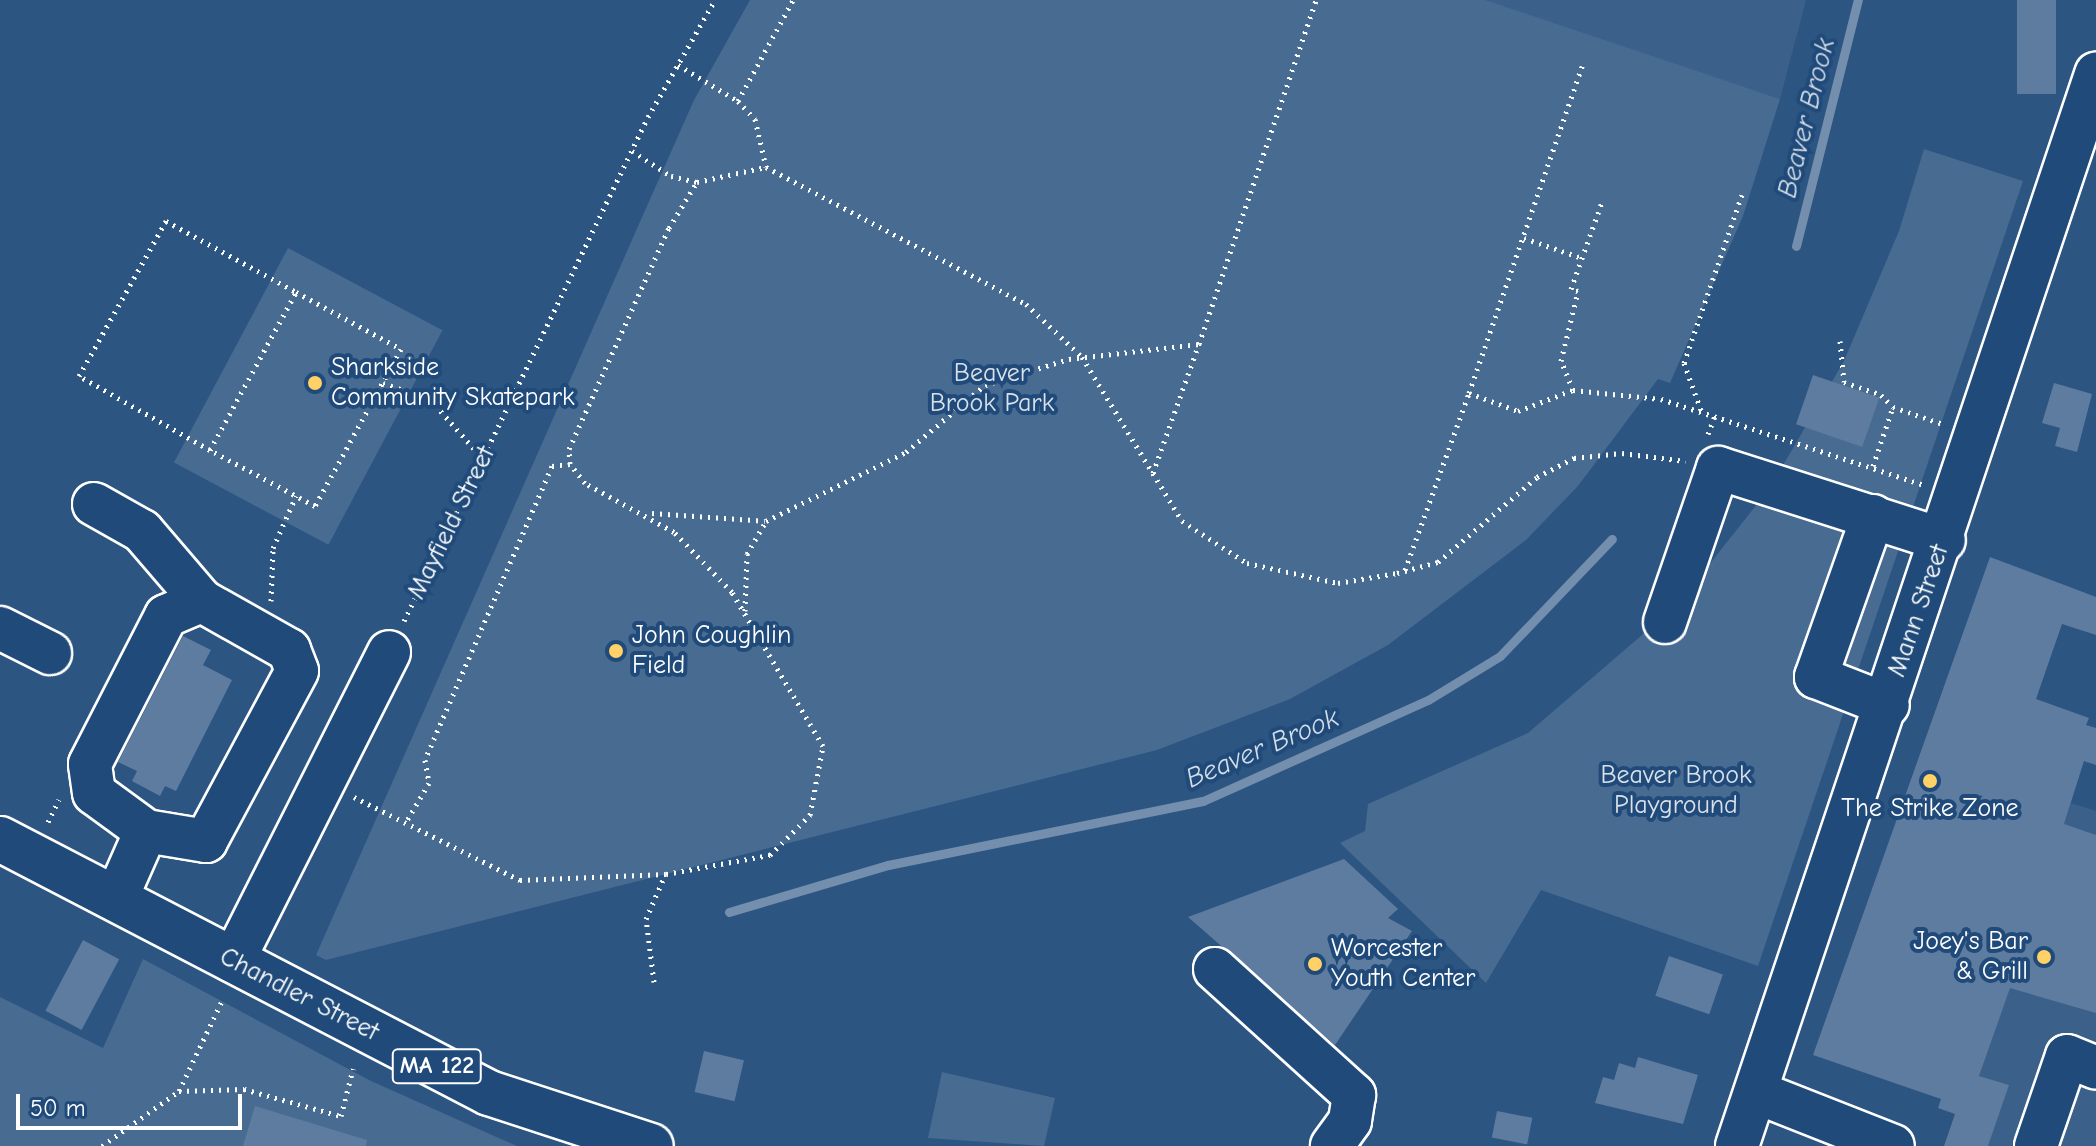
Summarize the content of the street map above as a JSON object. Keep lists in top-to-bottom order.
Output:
{
  "streets": {
    "main road": ["Chandler Street", "MA 122"],
    "street": ["Mann Street"],
    "path": ["Mayfield Street"]
  },
  "water": ["Beaver Brook"],
  "parks": ["Beaver Brook Park", "Beaver Brook Playground"],
  "places": [
    "Sharkside Community Skatepark",
    "John Coughlin Field",
    "The Strike Zone",
    "Joey's Bar & Grill",
    "Worcester Youth Center"
  ],
  "scale_bar": "50 m"
}
